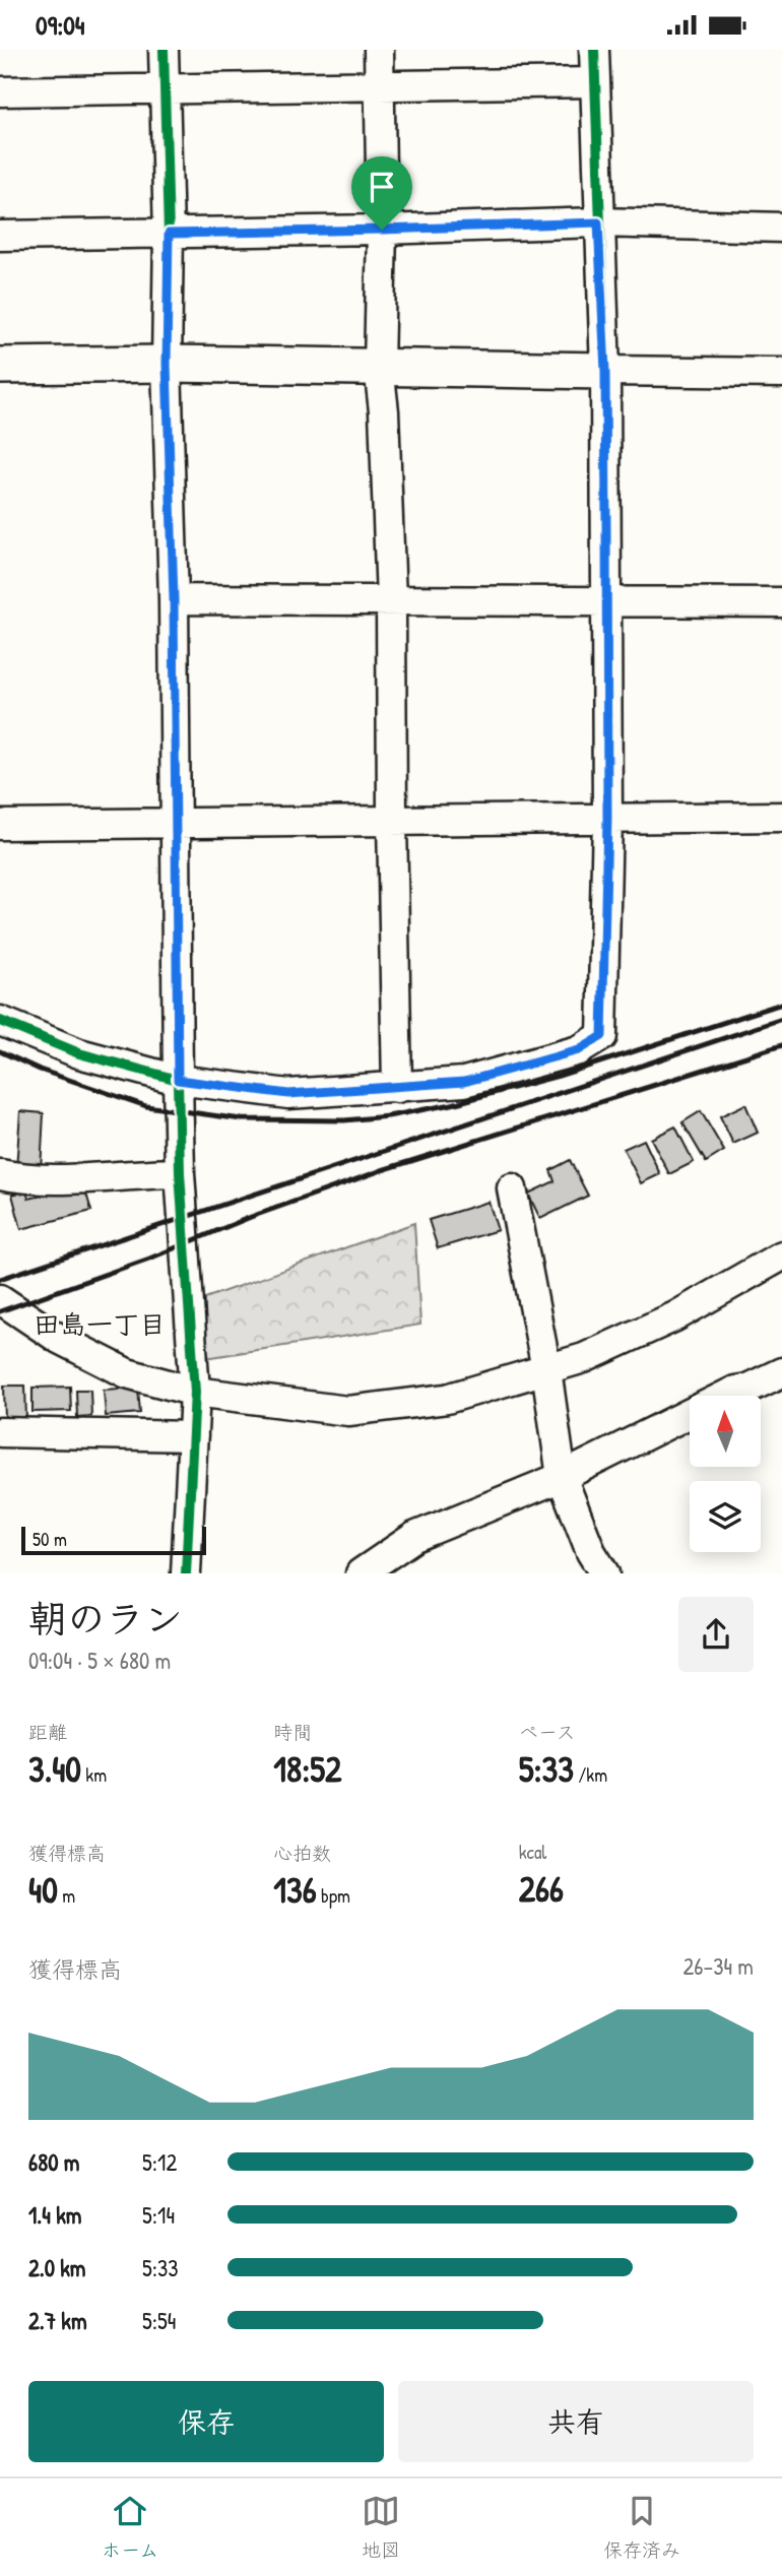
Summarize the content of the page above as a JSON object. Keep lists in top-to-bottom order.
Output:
{
  "districts": ["田島一丁目"],
  "scale_bar": "50 m",
  "north": "top",
  "page": {
    "status": "09:04",
    "scale": "50 m",
    "heading": ["朝のラン", "09:04 · 5 × 680 m"],
    "stats": [
      ["距離", "3.40 km"],
      ["時間", "18:52"],
      ["ペース", "5:33 /km"],
      ["獲得標高", "40 m"],
      ["心拍数", "136 bpm"],
      ["kcal", "266"]
    ],
    "chart": ["獲得標高", "26–34 m"],
    "list": [
      {
        "name": "680 m",
        "note": "5:12"
      },
      {
        "name": "1.4 km",
        "note": "5:14"
      },
      {
        "name": "2.0 km",
        "note": "5:33"
      },
      {
        "name": "2.7 km",
        "note": "5:54"
      }
    ],
    "buttons": ["保存", "共有"],
    "tabs": ["ホーム", "地図", "保存済み"]
  }
}
